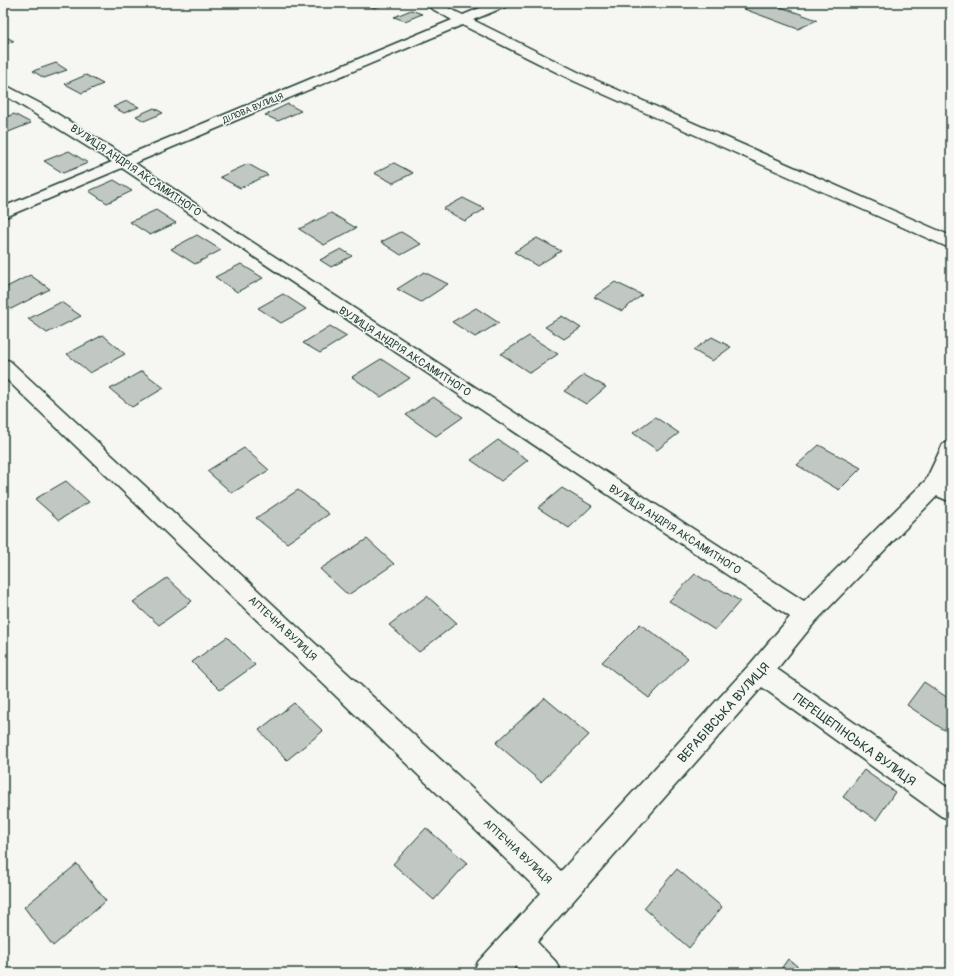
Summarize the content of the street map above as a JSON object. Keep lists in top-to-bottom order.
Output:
{
  "streets": {
    "street": [
      "ДІЛОВА ВУЛИЦЯ",
      "ВУЛИЦЯ АНДРІЯ АКСАМИТНОГО",
      "АПТЕЧНА ВУЛИЦЯ",
      "ВЕРАБІВСЬКА ВУЛИЦЯ",
      "ПЕРЕЩЕПІНСЬКА ВУЛИЦЯ"
    ]
  },
  "crossings": [
    ["ДІЛОВА ВУЛИЦЯ", "ВУЛИЦЯ АНДРІЯ АКСАМИТНОГО"],
    ["ВУЛИЦЯ АНДРІЯ АКСАМИТНОГО", "ВЕРАБІВСЬКА ВУЛИЦЯ"],
    ["АПТЕЧНА ВУЛИЦЯ", "ВЕРАБІВСЬКА ВУЛИЦЯ"],
    ["ВЕРАБІВСЬКА ВУЛИЦЯ", "ПЕРЕЩЕПІНСЬКА ВУЛИЦЯ"]
  ]
}
